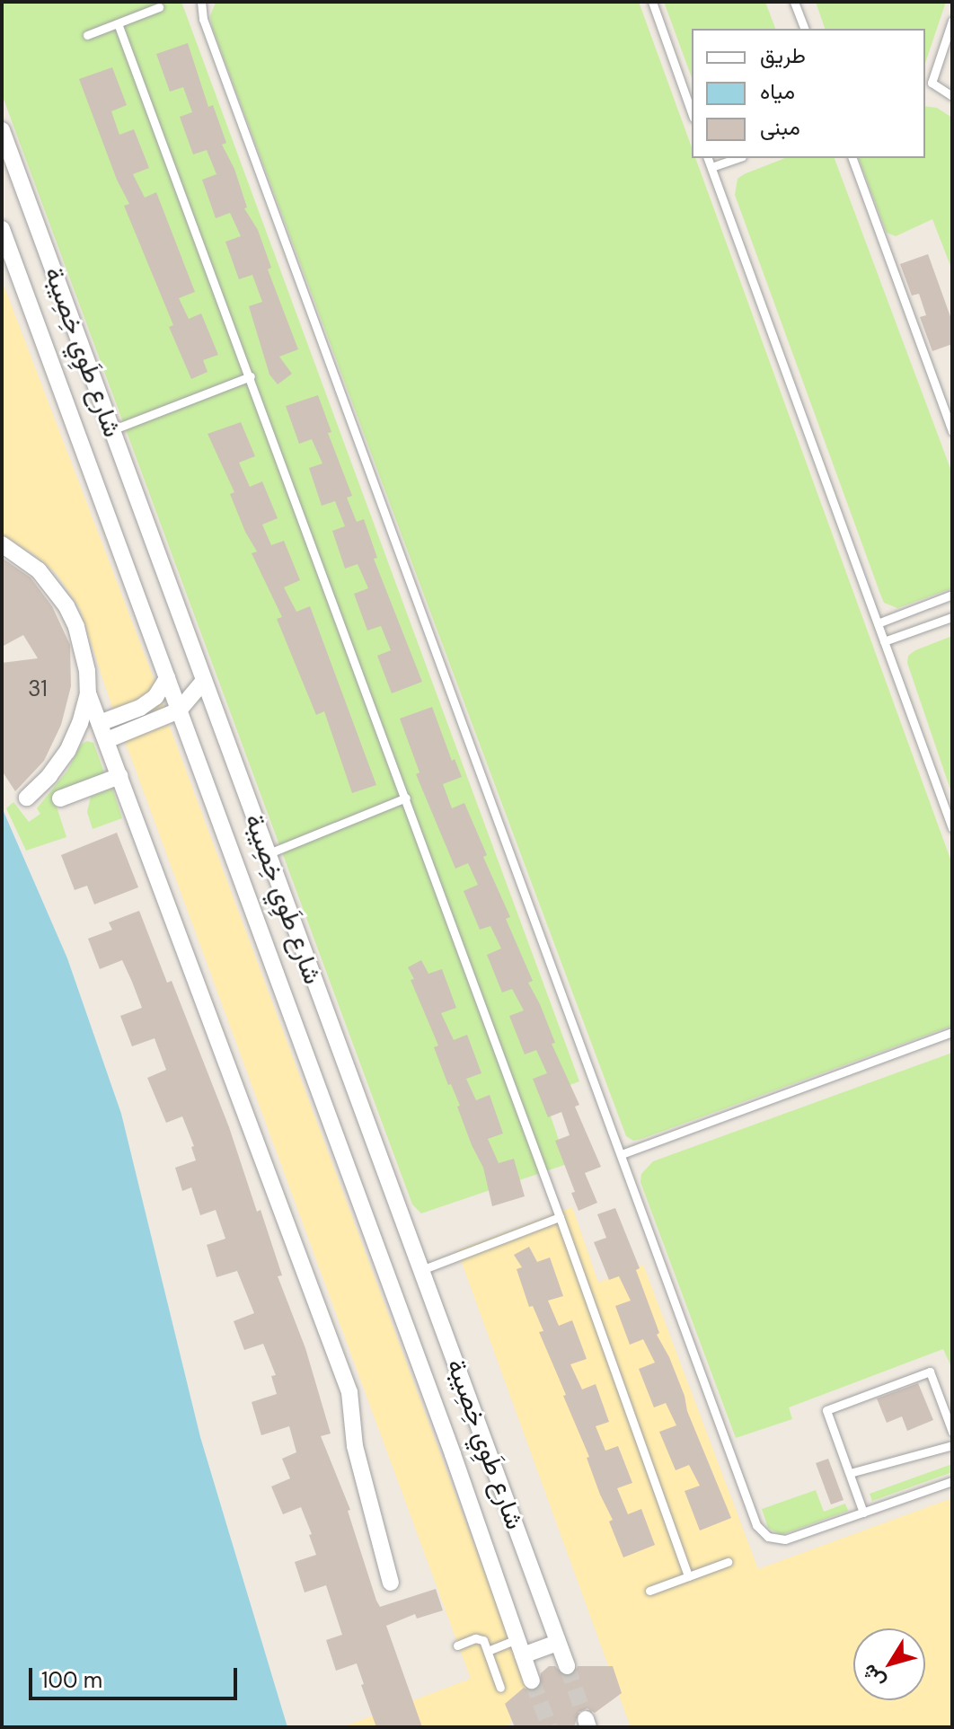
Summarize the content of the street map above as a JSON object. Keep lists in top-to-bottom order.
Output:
{
  "streets": {
    "street": ["شارع طَوِي خِصِيبة"]
  },
  "house_numbers": ["31"],
  "legend": ["طريق", "مياه", "مبنى"],
  "scale_bar": "100 m",
  "north": "bottom left"
}
